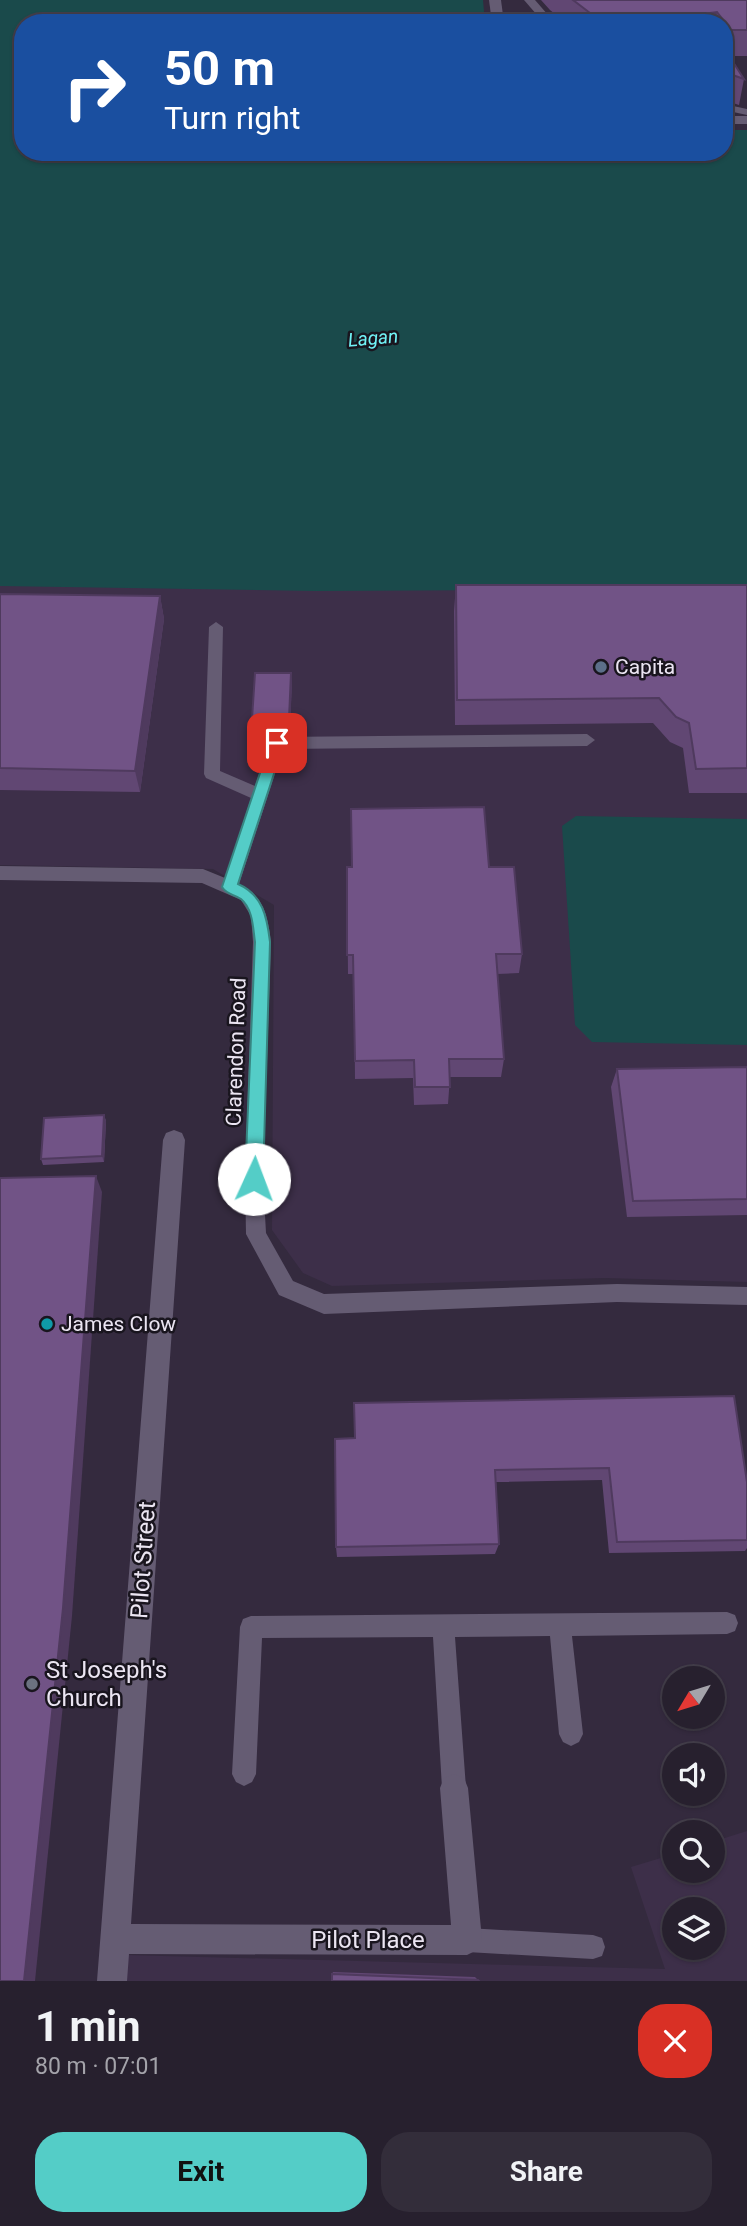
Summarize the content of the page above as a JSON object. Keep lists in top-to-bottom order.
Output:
{
  "streets": {
    "street": ["Pilot Street", "Pilot Place"],
    "lane": ["Clarendon Road"]
  },
  "crossings": [
    ["Pilot Street", "Pilot Place"]
  ],
  "water": ["Lagan"],
  "places": ["Capita", "James Clow", "St Joseph's Church"],
  "north": "bottom left",
  "page": {
    "turn": ["50 m", "Turn right"],
    "heading": ["1 min", "80 m · 07:01"],
    "buttons": ["Exit", "Share"]
  }
}
